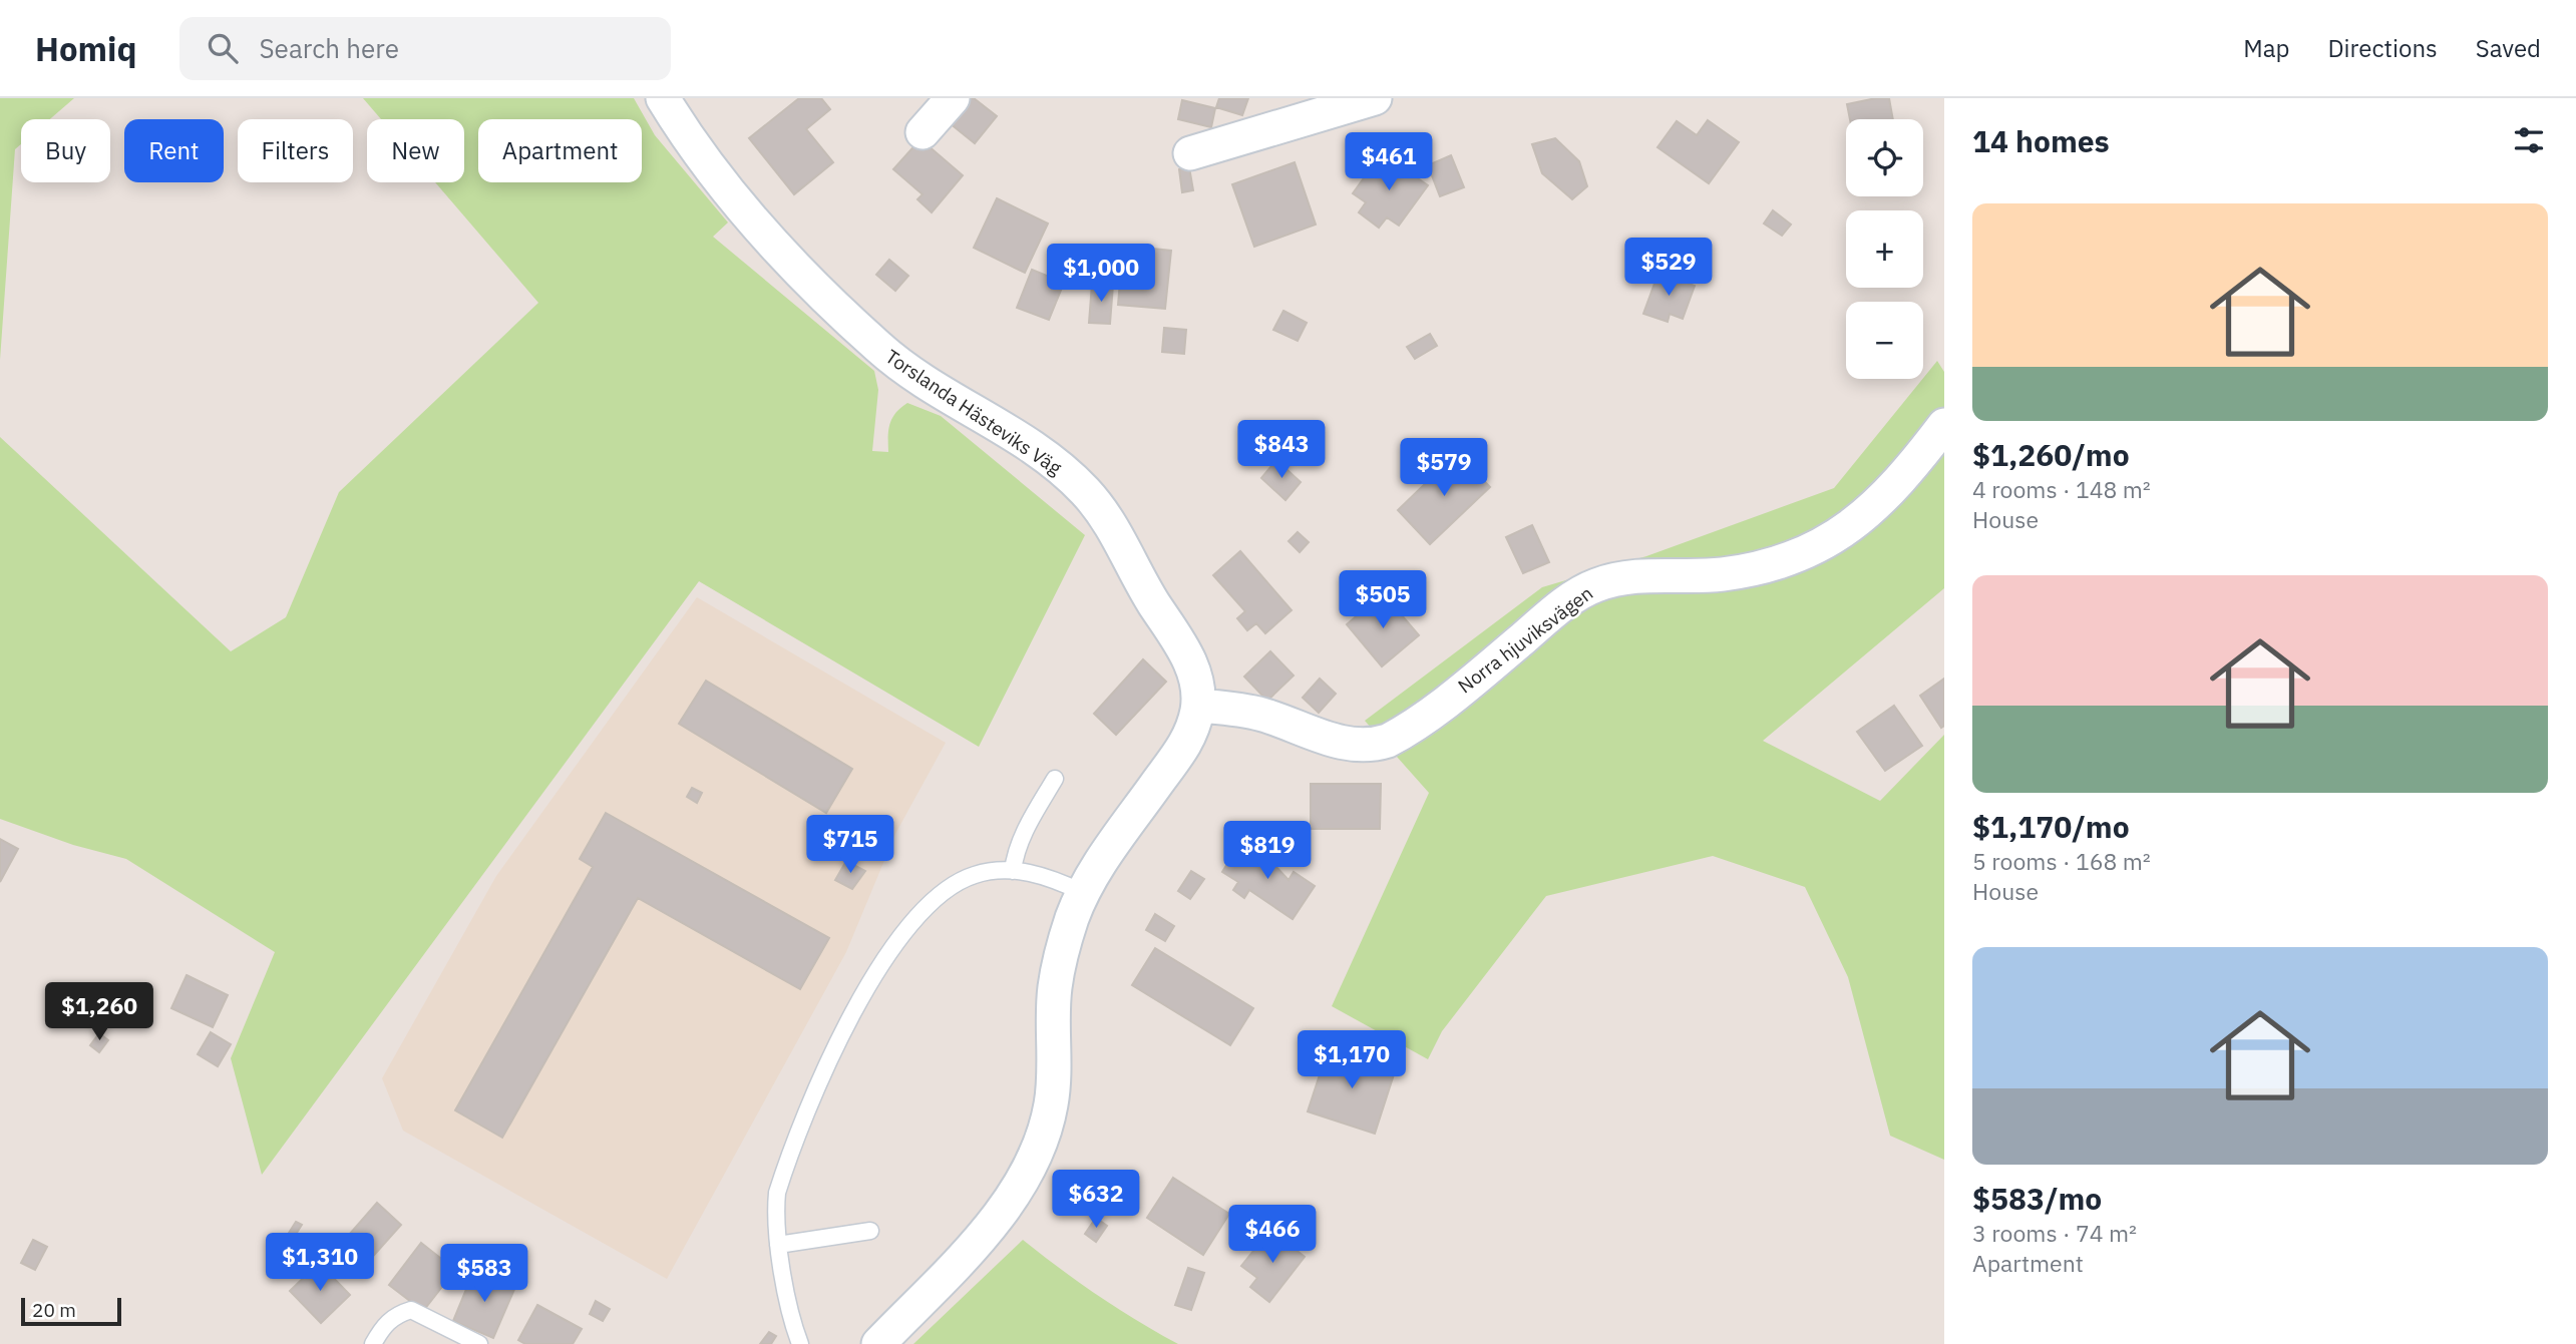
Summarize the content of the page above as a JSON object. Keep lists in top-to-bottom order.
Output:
{
  "streets": {
    "street": ["Torslanda Hästeviks Väg", "Norra hjuviksvägen"]
  },
  "crossings": [
    ["Torslanda Hästeviks Väg", "Norra hjuviksvägen"]
  ],
  "scale_bar": "20 m",
  "page": {
    "header": "Homiq",
    "search": "Search here",
    "nav": ["Map", "Directions", "Saved"],
    "heading": "14 homes",
    "map_buttons": ["+", "−"],
    "chip": [
      "Buy",
      "Rent",
      "Filters",
      "New",
      "Apartment"
    ],
    "price": [
      "$461",
      "$529",
      "$1,000",
      "$843",
      "$579",
      "$505",
      "$715",
      "$819",
      "$1,260",
      "$1,170",
      "$632",
      "$466",
      "$1,310",
      "$583"
    ],
    "list": [
      {
        "name": "$1,260/mo",
        "note": "4 rooms · 148 m² · House"
      },
      {
        "name": "$1,170/mo",
        "note": "5 rooms · 168 m² · House"
      },
      {
        "name": "$583/mo",
        "note": "3 rooms · 74 m² · Apartment"
      }
    ],
    "scale": "20 m"
  }
}
